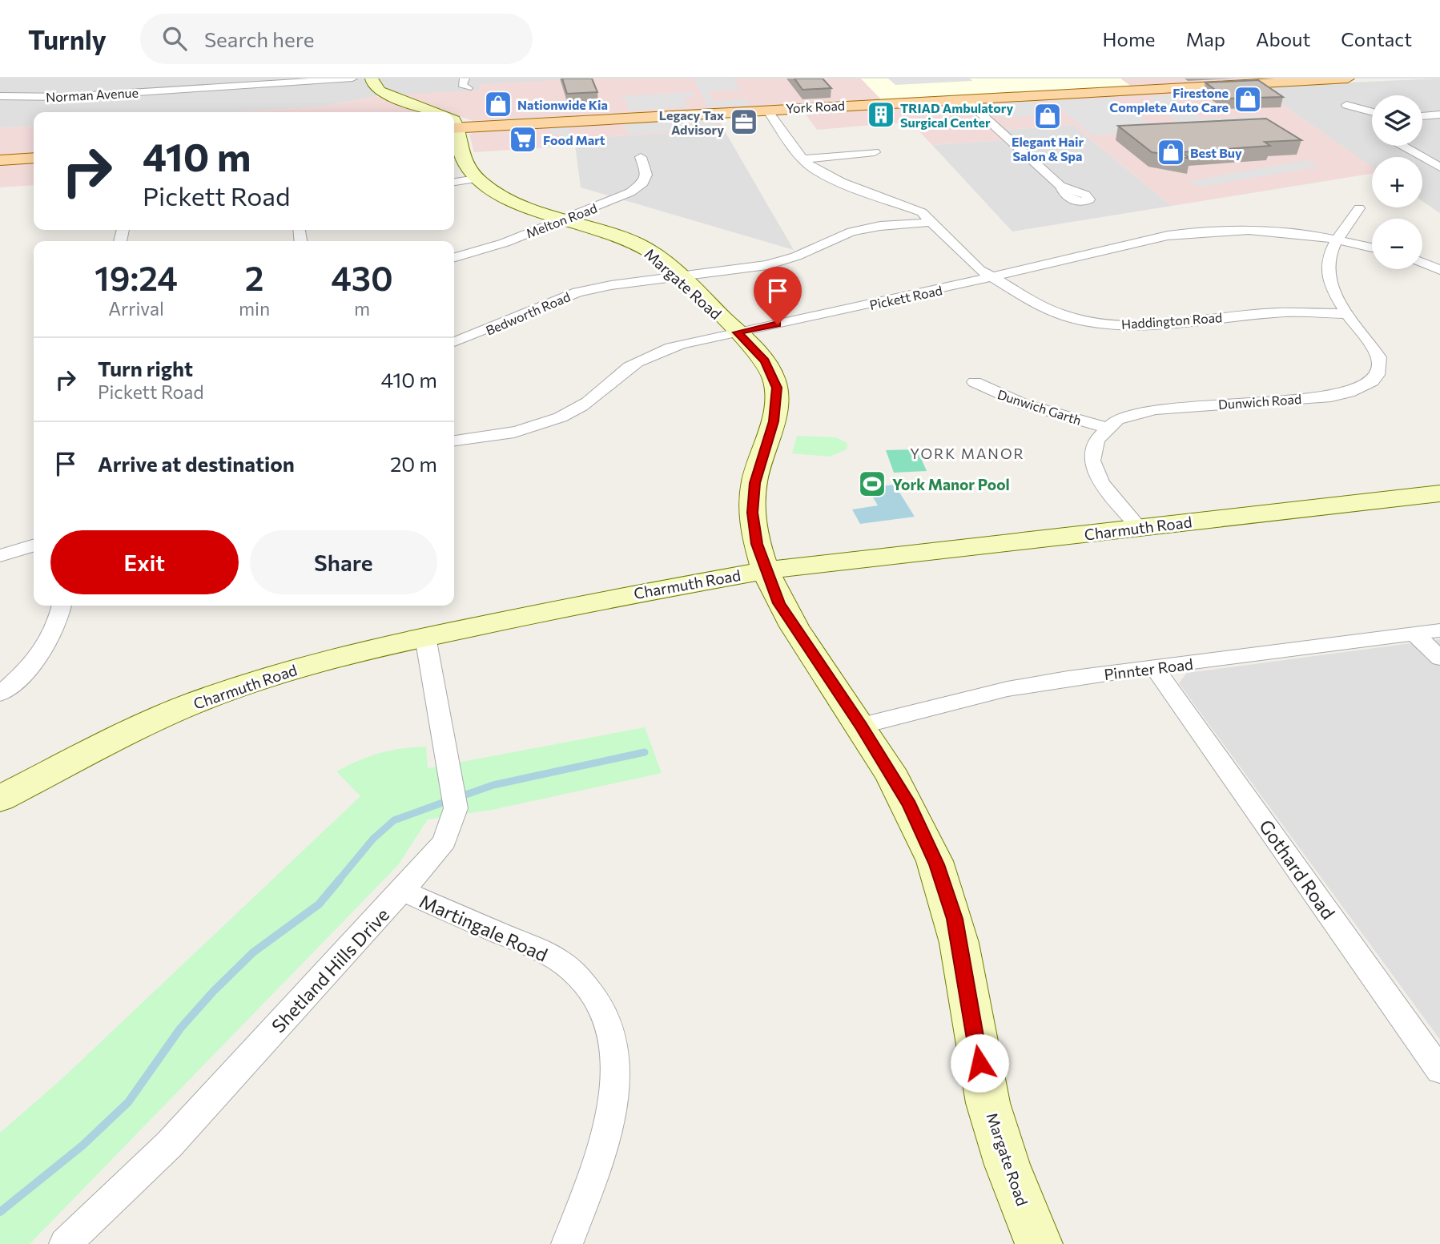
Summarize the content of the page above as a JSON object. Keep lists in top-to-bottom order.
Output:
{
  "streets": {
    "main road": ["York Road"],
    "street": [
      "Norman Avenue",
      "Melton Road",
      "Margate Road",
      "Pickett Road",
      "Bedworth Road",
      "Haddington Road",
      "Dunwich Road",
      "Dunwich Garth",
      "Charmuth Road",
      "Pinnter Road",
      "Gothard Road",
      "Martingale Road",
      "Shetland Hills Drive"
    ]
  },
  "crossings": [
    ["York Road", "Haddington Road"],
    ["Melton Road", "Margate Road"],
    ["Margate Road", "Pickett Road"],
    ["Margate Road", "Bedworth Road"],
    ["Margate Road", "Charmuth Road"],
    ["Margate Road", "Pinnter Road"],
    ["Pickett Road", "Haddington Road"],
    ["Pickett Road", "Dunwich Road"],
    ["Bedworth Road", "Haddington Road"],
    ["Haddington Road", "Dunwich Road"],
    ["Dunwich Road", "Dunwich Garth"],
    ["Charmuth Road", "Shetland Hills Drive"],
    ["Pinnter Road", "Gothard Road"],
    ["Martingale Road", "Shetland Hills Drive"]
  ],
  "districts": ["YORK MANOR"],
  "places": {
    "shop": [
      "Firestone Complete Auto Care",
      "Nationwide Kia",
      "Elegant Hair Salon & Spa",
      "Best Buy"
    ],
    "building": ["TRIAD Ambulatory Surgical Center"],
    "office": ["Legacy Tax Advisory"],
    "supermarket": ["Food Mart"],
    "sports": ["York Manor Pool"]
  },
  "page": {
    "header": "Turnly",
    "search": "Search here",
    "nav": [
      "Home",
      "Map",
      "About",
      "Contact"
    ],
    "map_buttons": ["+", "−"],
    "turn": ["410 m", "Pickett Road"],
    "eta": [
      "19:24",
      "Arrival",
      "2",
      "min",
      "430",
      "m"
    ],
    "list": [
      {
        "name": "Turn right",
        "note": "Pickett Road",
        "value": "410 m"
      },
      {
        "name": "Arrive at destination",
        "value": "20 m"
      }
    ],
    "buttons": ["Exit", "Share"]
  }
}
